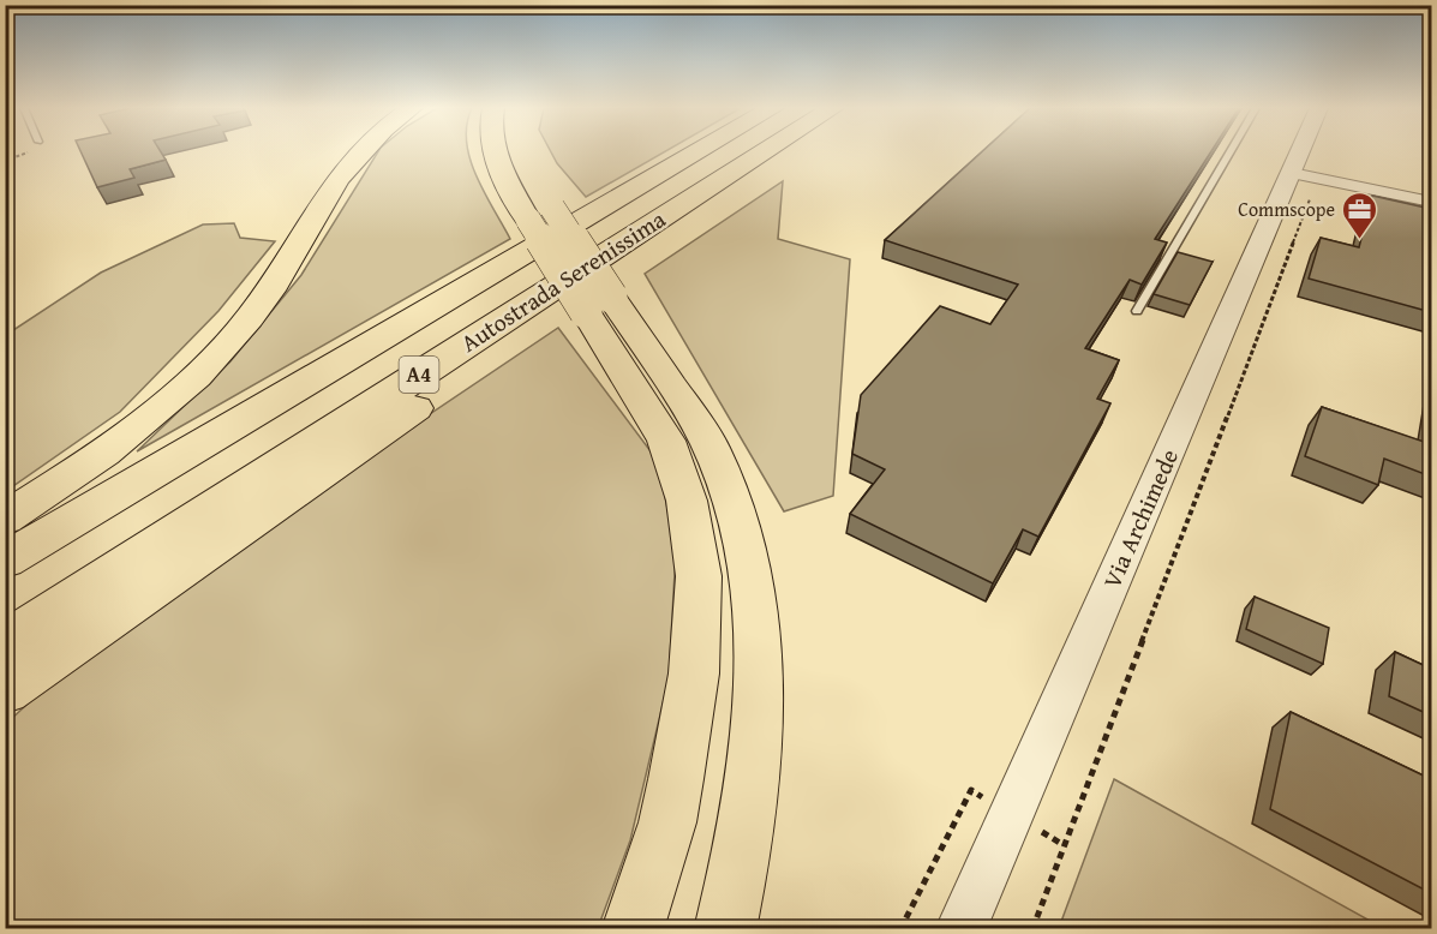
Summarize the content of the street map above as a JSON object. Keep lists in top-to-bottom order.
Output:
{
  "streets": {
    "highway": ["Autostrada Serenissima", "A4"],
    "street": ["Via Archimede"]
  },
  "places": {
    "office": ["Commscope"]
  }
}
